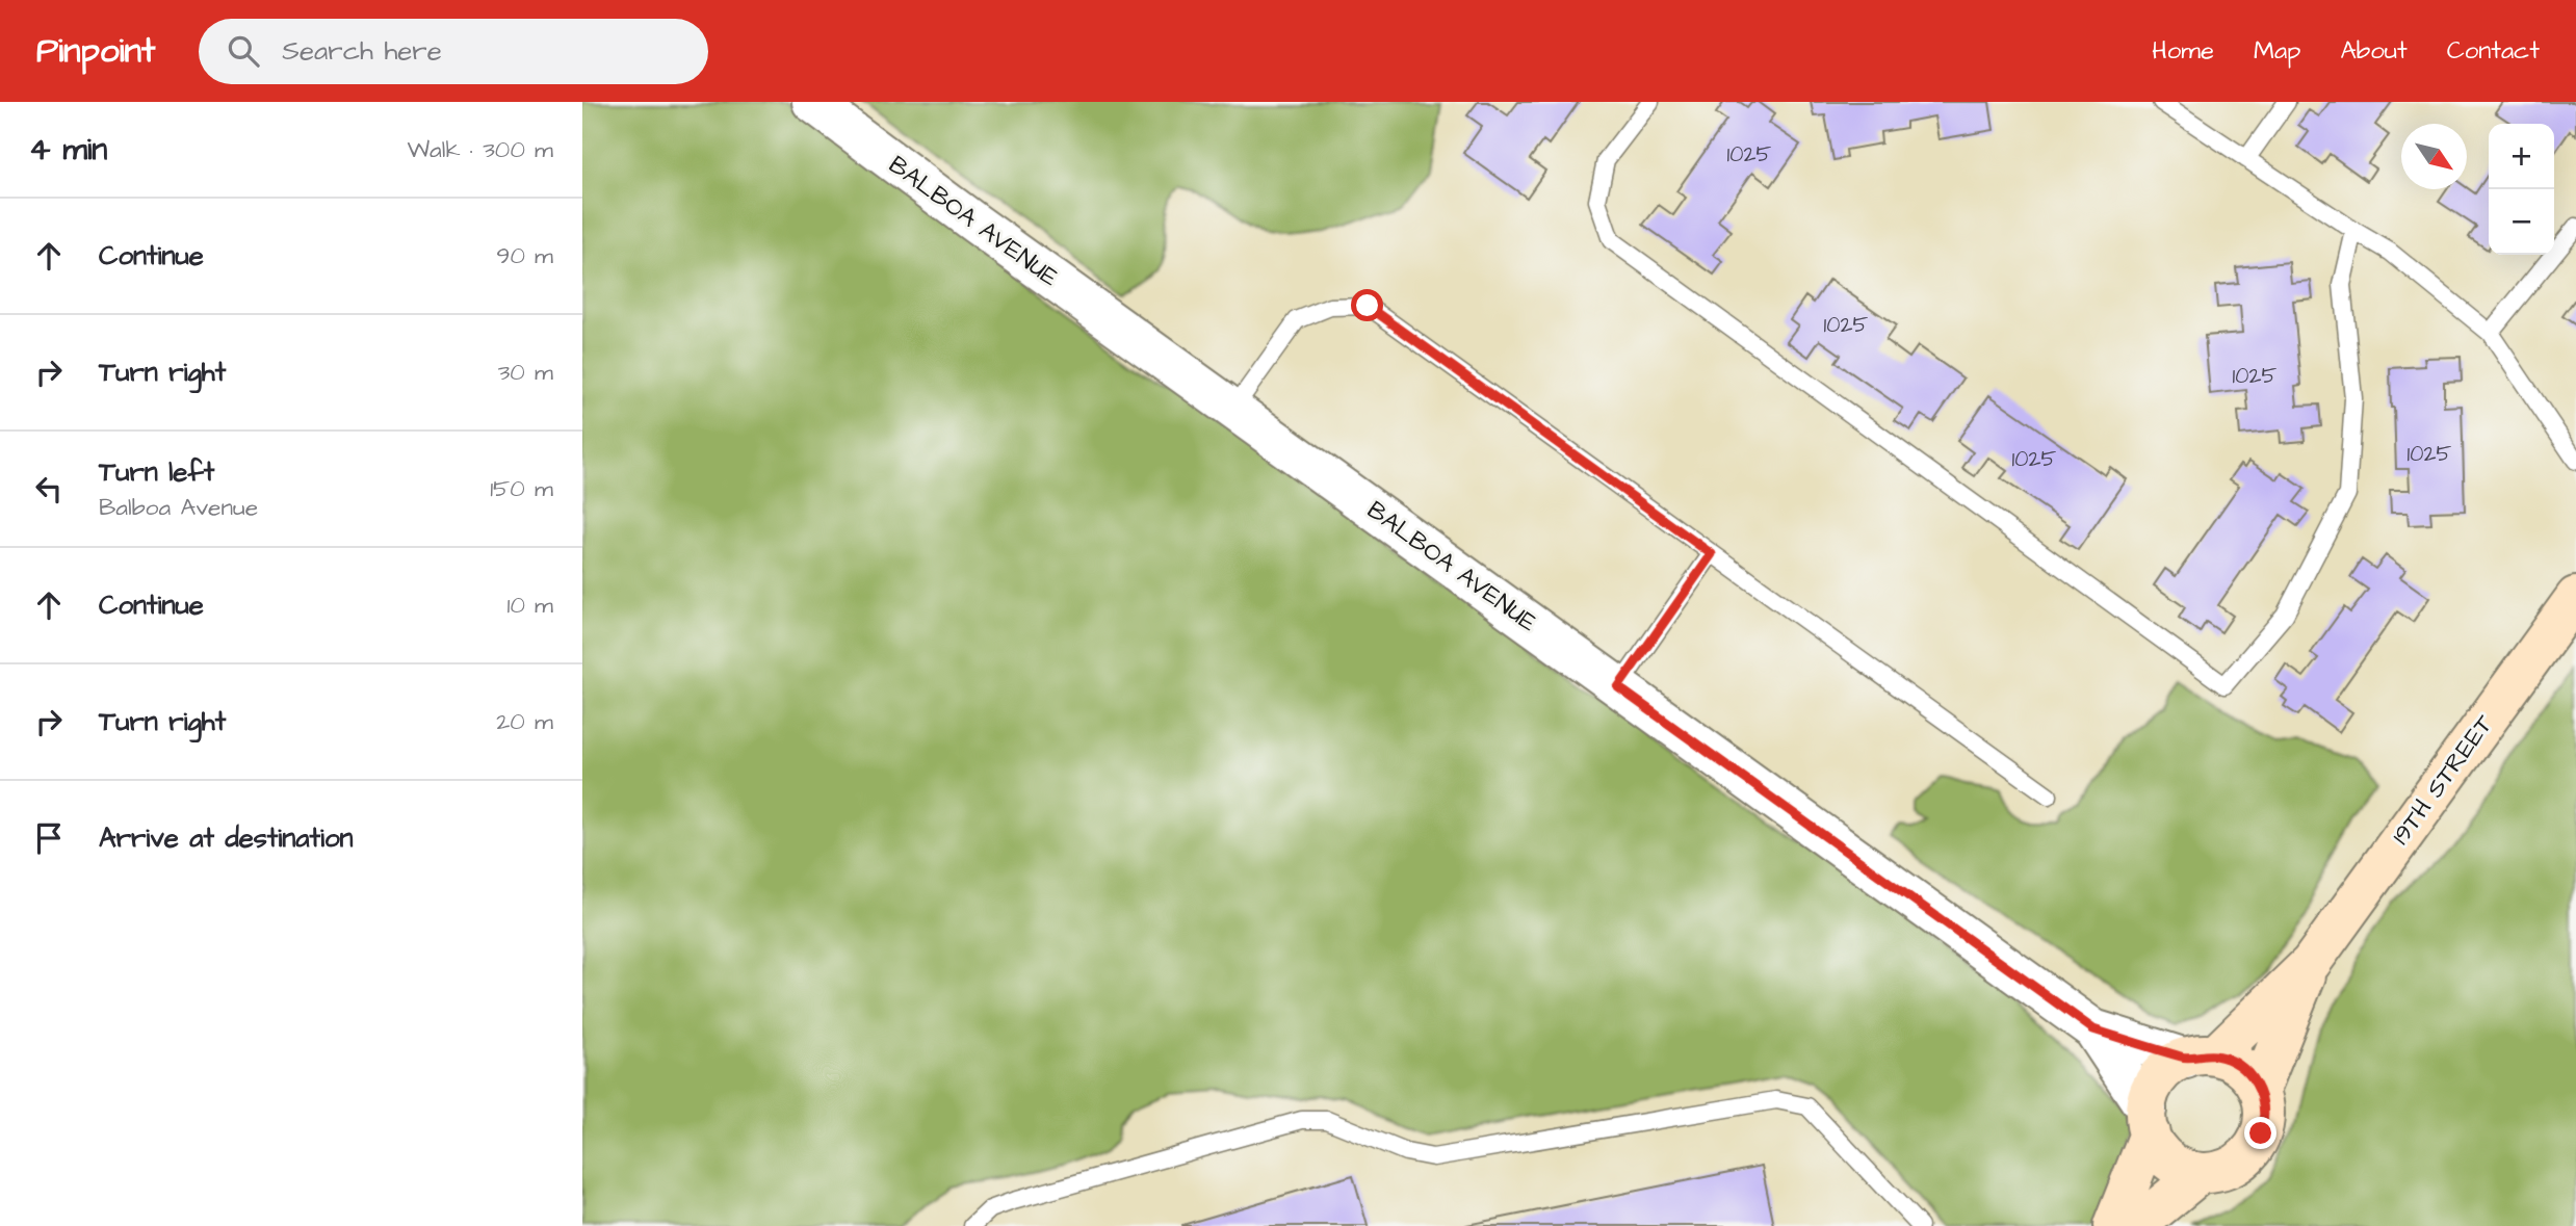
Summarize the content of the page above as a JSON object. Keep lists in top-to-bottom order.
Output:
{
  "streets": {
    "main road": ["19TH STREET"],
    "street": ["BALBOA AVENUE"]
  },
  "crossings": [
    ["BALBOA AVENUE", "19TH STREET"]
  ],
  "house_numbers": [
    "1025",
    "1025",
    "1025",
    "1025",
    "1025"
  ],
  "north": "bottom right",
  "page": {
    "header": "Pinpoint",
    "search": "Search here",
    "nav": [
      "Home",
      "Map",
      "About",
      "Contact"
    ],
    "heading": ["4 min", "Walk · 300 m"],
    "map_buttons": ["+", "−"],
    "list": [
      ["Continue", "90 m"],
      ["Turn right", "30 m"],
      ["Turn left", "Balboa Avenue", "150 m"],
      ["Continue", "10 m"],
      ["Turn right", "20 m"],
      "Arrive at destination"
    ]
  }
}
